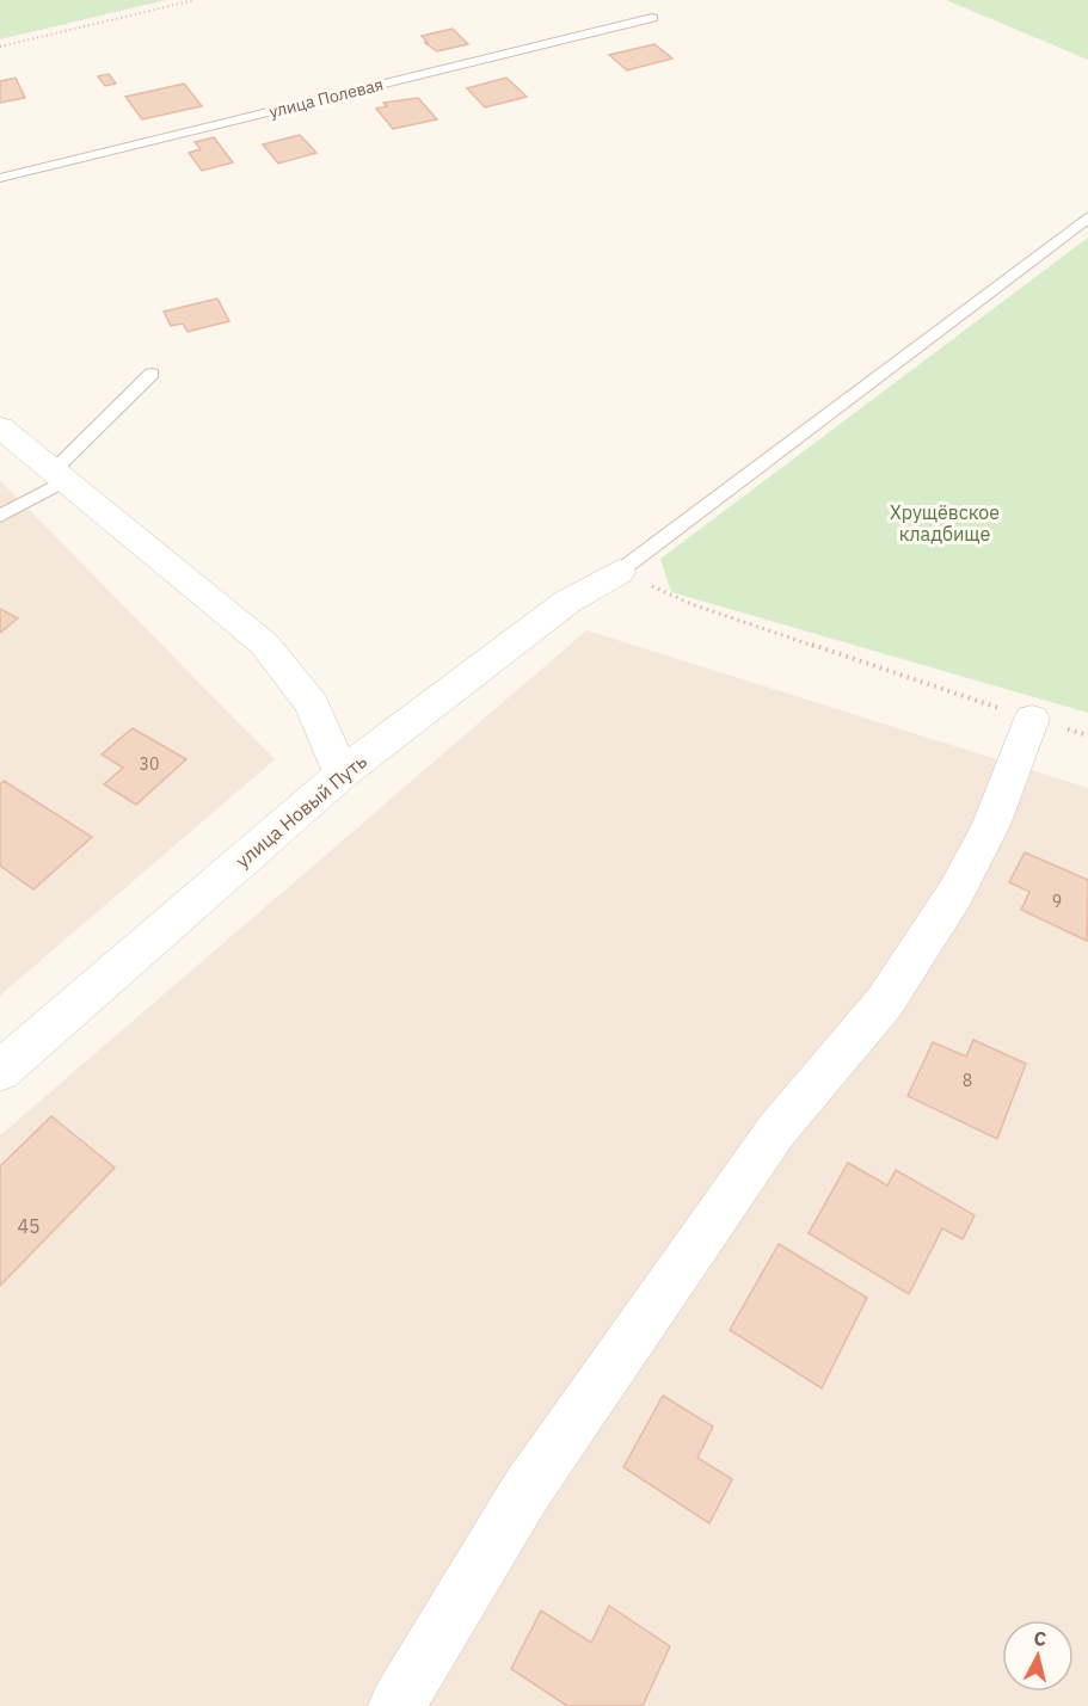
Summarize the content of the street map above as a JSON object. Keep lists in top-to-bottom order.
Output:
{
  "streets": {
    "street": ["улица Новый Путь"],
    "lane": ["улица Полевая"]
  },
  "parks": ["Хрущёвское кладбище"],
  "house_numbers": [
    "30",
    "9",
    "8",
    "45"
  ],
  "north": "top"
}
